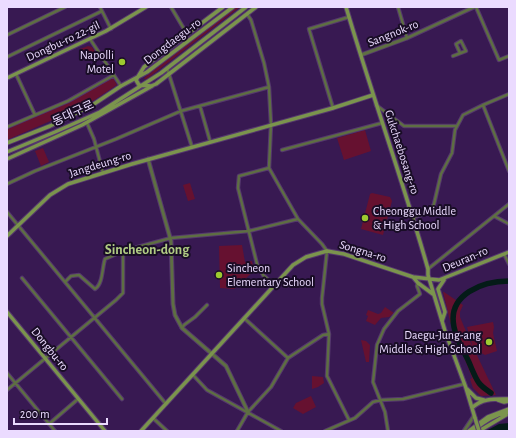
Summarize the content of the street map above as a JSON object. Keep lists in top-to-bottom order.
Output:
{
  "streets": {
    "main road": [
      "Dongbu-ro 22-gil",
      "Dongdaegu-ro",
      "동대구로",
      "Gukchaebosang-ro",
      "Jangdeung-ro",
      "Songna-ro",
      "Deuran-ro",
      "Dongbu-ro"
    ],
    "street": ["Sangnok-ro"]
  },
  "crossings": [
    ["Sangnok-ro", "Gukchaebosang-ro"],
    ["Dongdaegu-ro", "동대구로"],
    ["Gukchaebosang-ro", "Jangdeung-ro"],
    ["Gukchaebosang-ro", "Songna-ro"],
    ["Gukchaebosang-ro", "Deuran-ro"],
    ["Songna-ro", "Deuran-ro"]
  ],
  "districts": ["Sincheon-dong"],
  "places": [
    "Napolli Motel",
    "Cheonggu Middle & High School",
    "Sincheon Elementary School",
    "Daegu-Jung-ang Middle & High School"
  ],
  "scale_bar": "200 m"
}
